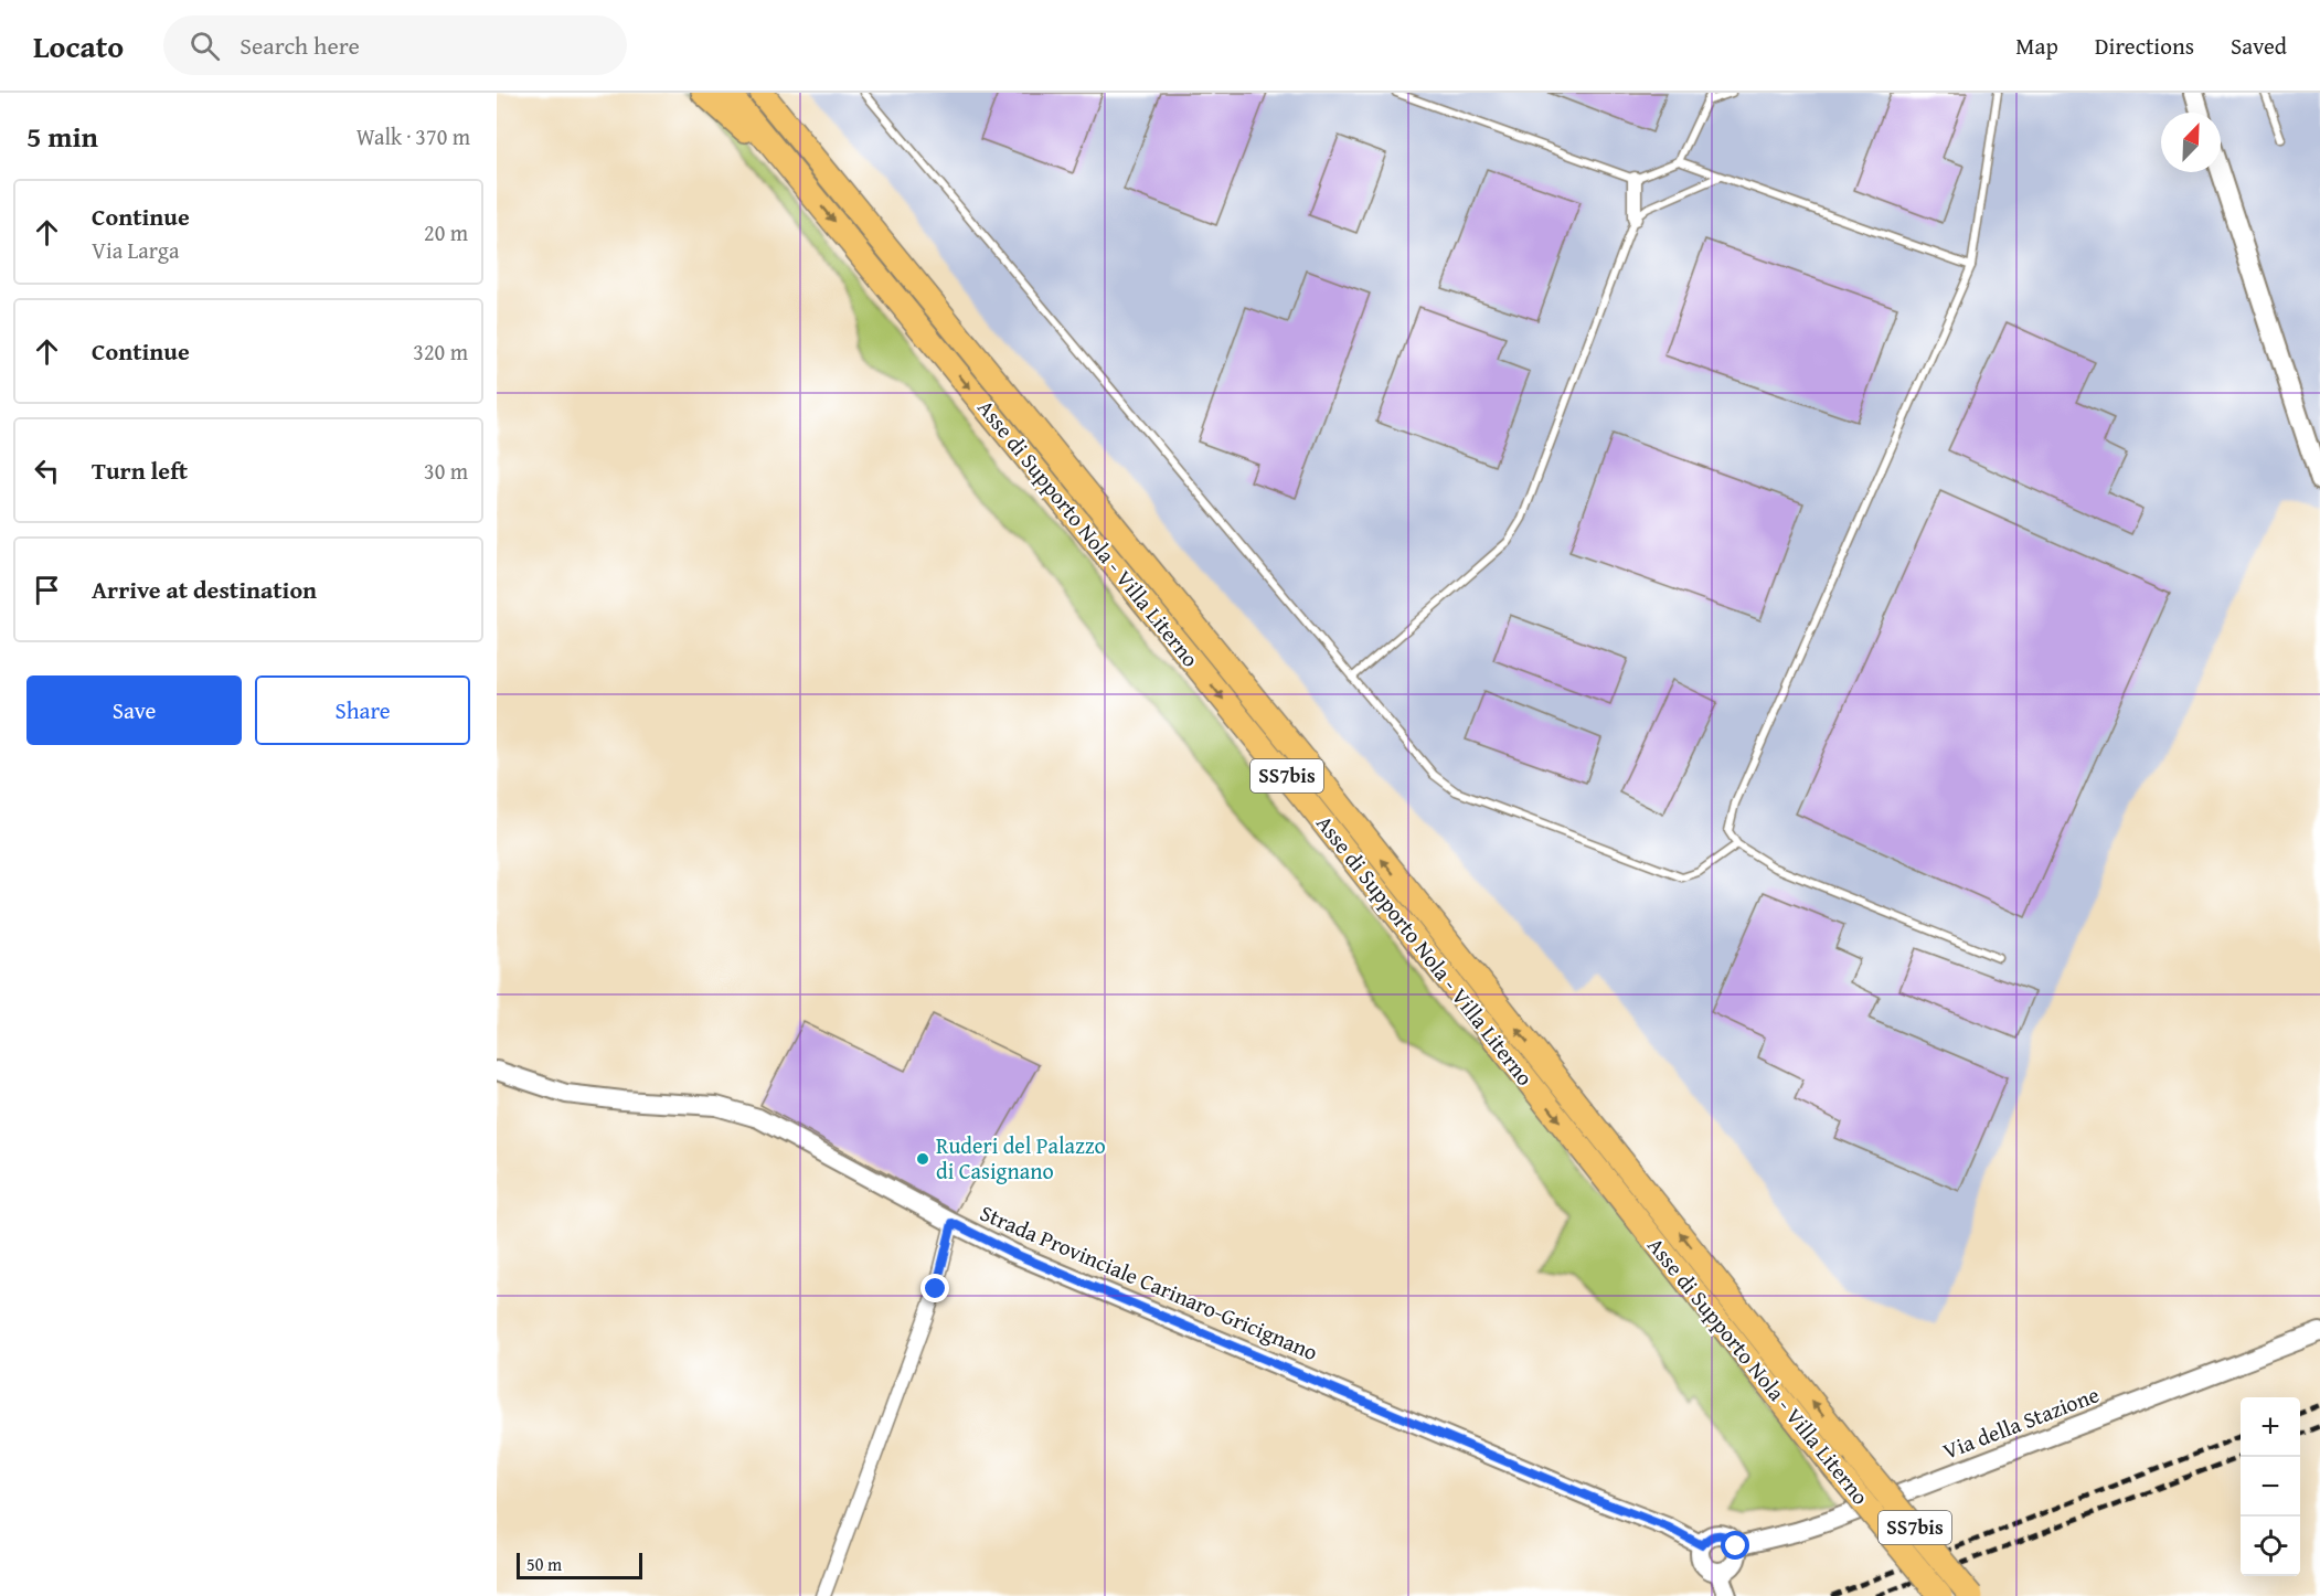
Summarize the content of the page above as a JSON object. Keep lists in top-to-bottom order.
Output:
{
  "streets": {
    "highway": ["Asse di Supporto Nola - Villa Literno", "SS7bis"],
    "street": ["Strada Provinciale Carinaro-Gricignano", "Via della Stazione"]
  },
  "crossings": [
    ["Strada Provinciale Carinaro-Gricignano", "Via della Stazione"]
  ],
  "places": ["Ruderi del Palazzo di Casignano"],
  "scale_bar": "50 m",
  "north": "top right",
  "page": {
    "header": "Locato",
    "search": "Search here",
    "nav": ["Map", "Directions", "Saved"],
    "heading": ["5 min", "Walk · 370 m"],
    "list": [
      ["Continue", "Via Larga", "20 m"],
      ["Continue", "320 m"],
      ["Turn left", "30 m"],
      "Arrive at destination"
    ],
    "buttons": ["Save", "Share"],
    "map_buttons": ["+", "−"],
    "scale": "50 m"
  }
}
